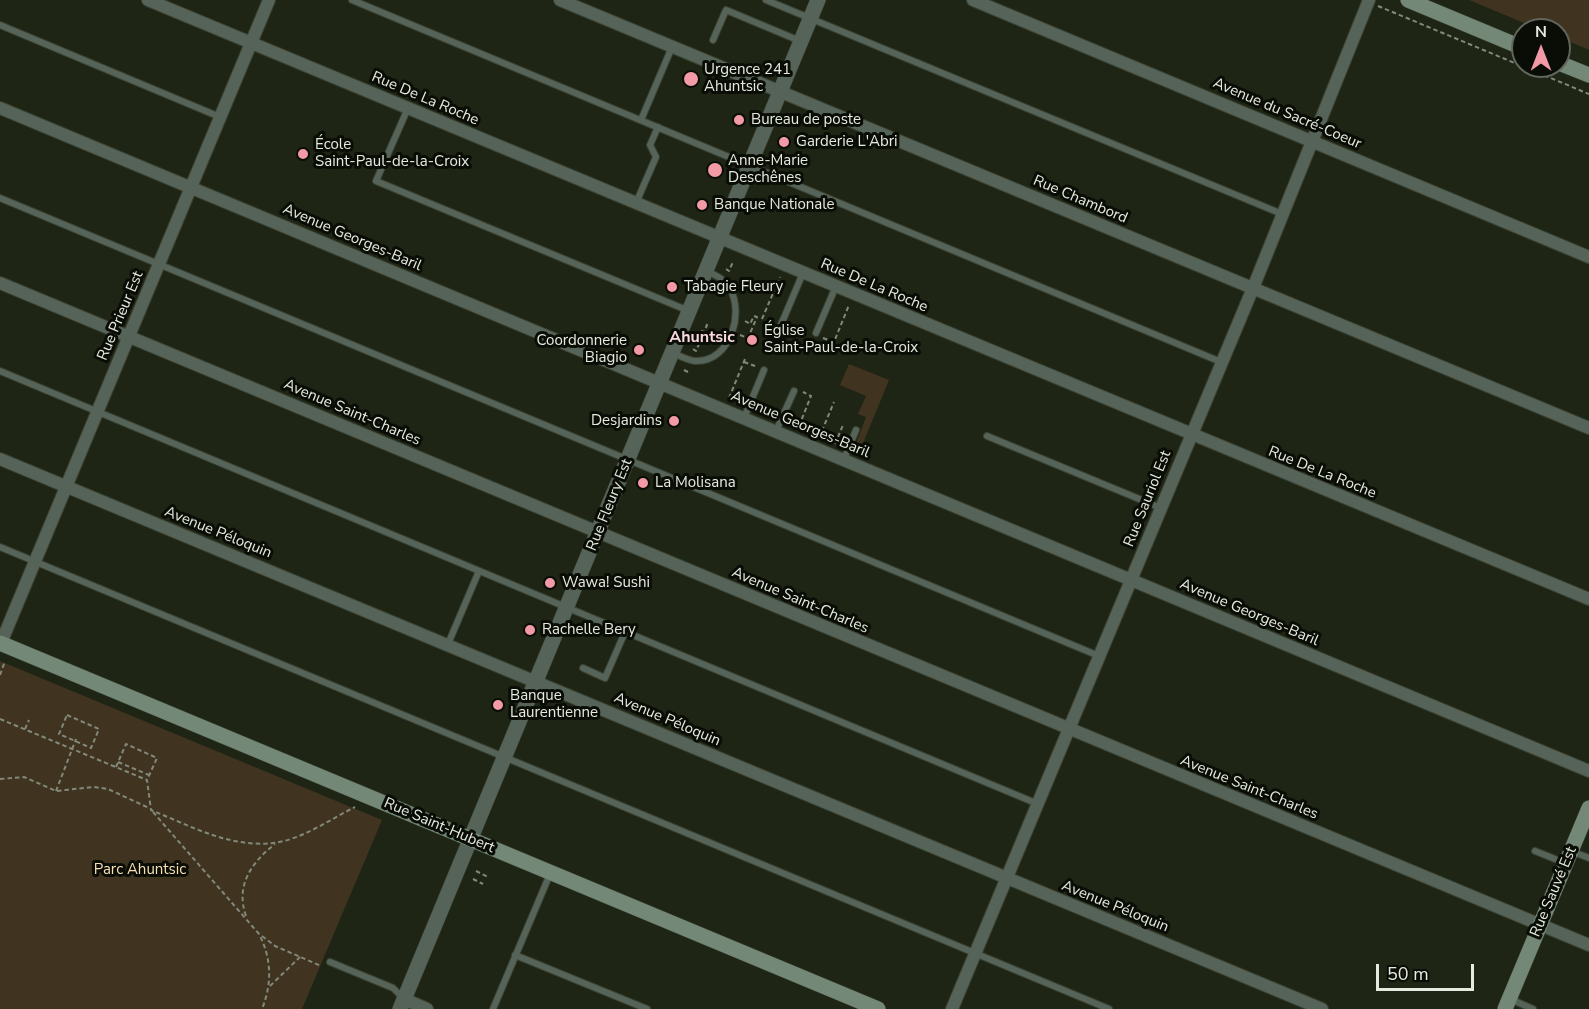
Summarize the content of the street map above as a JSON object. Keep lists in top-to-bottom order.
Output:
{
  "streets": {
    "main road": ["Rue Saint-Hubert", "Rue Sauvé Est"],
    "street": [
      "Rue De La Roche",
      "Avenue du Sacré-Coeur",
      "Rue Chambord",
      "Avenue Georges-Baril",
      "Rue Prieur Est",
      "Avenue Saint-Charles",
      "Rue Sauriol Est",
      "Rue Fleury Est",
      "Avenue Péloquin"
    ]
  },
  "crossings": [
    ["Rue De La Roche", "Rue Prieur Est"],
    ["Rue De La Roche", "Rue Sauriol Est"],
    ["Rue De La Roche", "Rue Fleury Est"],
    ["Avenue du Sacré-Coeur", "Rue Sauriol Est"],
    ["Rue Chambord", "Rue Sauriol Est"],
    ["Rue Chambord", "Rue Fleury Est"],
    ["Avenue Georges-Baril", "Rue Prieur Est"],
    ["Avenue Georges-Baril", "Rue Sauriol Est"],
    ["Avenue Georges-Baril", "Rue Fleury Est"],
    ["Rue Prieur Est", "Avenue Saint-Charles"],
    ["Rue Prieur Est", "Avenue Péloquin"],
    ["Rue Prieur Est", "Rue Saint-Hubert"],
    ["Avenue Saint-Charles", "Rue Sauriol Est"],
    ["Avenue Saint-Charles", "Rue Fleury Est"],
    ["Avenue Saint-Charles", "Rue Sauvé Est"],
    ["Rue Sauriol Est", "Avenue Péloquin"],
    ["Rue Fleury Est", "Avenue Péloquin"],
    ["Rue Fleury Est", "Rue Saint-Hubert"]
  ],
  "districts": ["Ahuntsic"],
  "parks": ["Parc Ahuntsic"],
  "places": [
    "Urgence 241 Ahuntsic",
    "Bureau de poste",
    "Garderie L'Abri",
    "École Saint-Paul-de-la-Croix",
    "Anne-Marie Deschênes",
    "Banque Nationale",
    "Tabagie Fleury",
    "Église Saint-Paul-de-la-Croix",
    "Coordonnerie Biagio",
    "Desjardins",
    "La Molisana",
    "Wawa! Sushi",
    "Rachelle Bery",
    "Banque Laurentienne"
  ],
  "scale_bar": "50 m",
  "north": "top"
}
